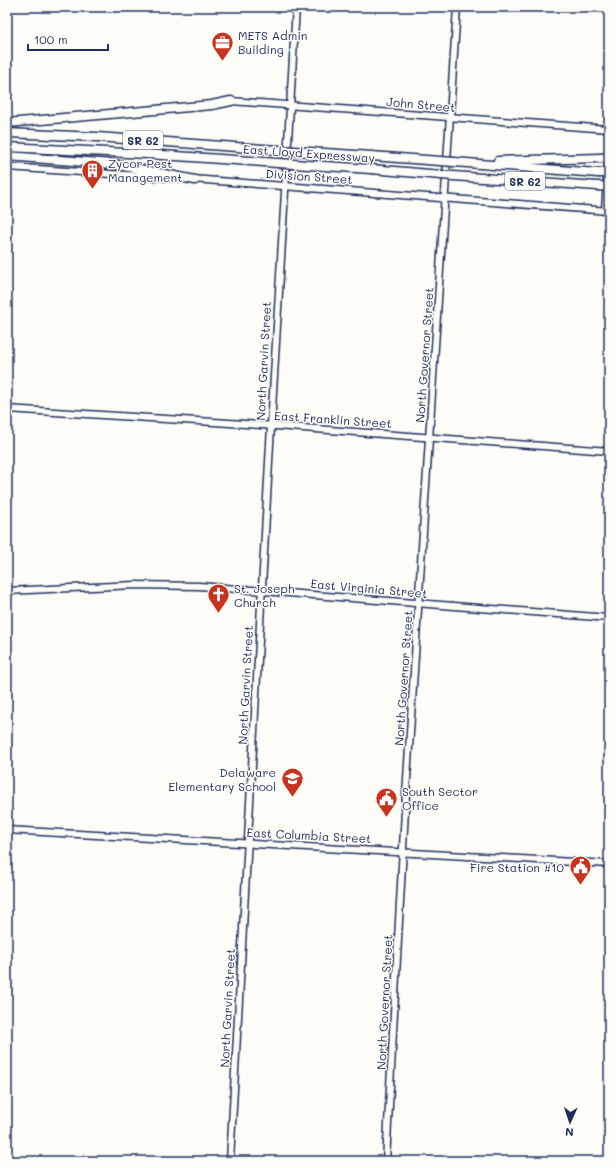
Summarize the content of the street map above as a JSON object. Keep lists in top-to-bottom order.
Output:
{
  "streets": {
    "highway": ["SR 62", "East Lloyd Expressway"],
    "main road": [
      "John Street",
      "Division Street",
      "North Governor Street",
      "North Garvin Street",
      "East Franklin Street",
      "East Virginia Street",
      "East Columbia Street"
    ]
  },
  "crossings": [
    ["John Street", "North Governor Street"],
    ["John Street", "North Garvin Street"],
    ["Division Street", "North Governor Street"],
    ["Division Street", "North Garvin Street"],
    ["North Governor Street", "East Franklin Street"],
    ["North Governor Street", "East Virginia Street"],
    ["North Governor Street", "East Columbia Street"],
    ["North Garvin Street", "East Franklin Street"],
    ["North Garvin Street", "East Virginia Street"],
    ["North Garvin Street", "East Columbia Street"]
  ],
  "places": {
    "office": ["METS Admin Building"],
    "building": ["Zycor Pest Management"],
    "church": ["St. Joseph Church"],
    "school or university": ["Delaware Elementary School"],
    "public building": ["South Sector Office", "Fire Station #10"]
  },
  "scale_bar": "100 m",
  "north": "bottom"
}
